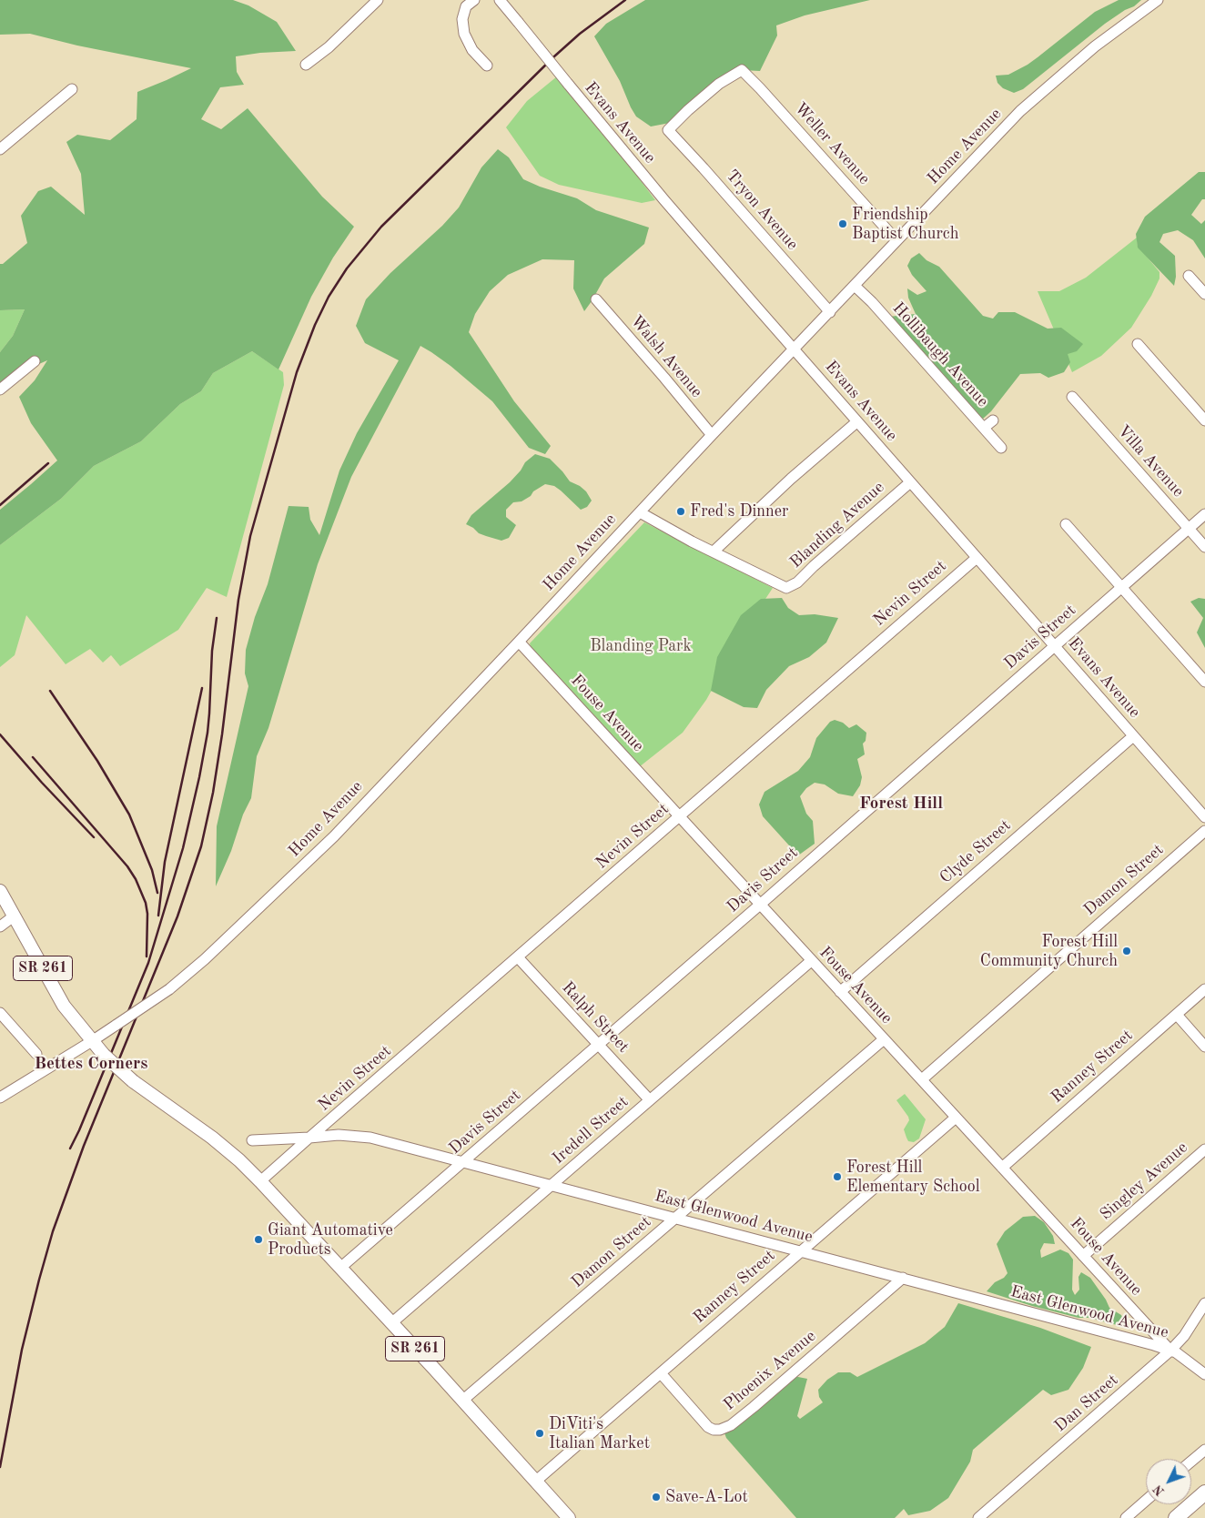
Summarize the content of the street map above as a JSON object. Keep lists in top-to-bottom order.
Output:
{
  "streets": {
    "main road": ["SR 261"],
    "street": [
      "Evans Avenue",
      "Weller Avenue",
      "Home Avenue",
      "Tryon Avenue",
      "Hollibaugh Avenue",
      "Walsh Avenue",
      "Villa Avenue",
      "Blanding Avenue",
      "Nevin Street",
      "Davis Street",
      "Fouse Avenue",
      "Clyde Street",
      "Damon Street",
      "Ralph Street",
      "Ranney Street",
      "Iredell Street",
      "Singley Avenue",
      "East Glenwood Avenue",
      "Phoenix Avenue",
      "Dan Street"
    ]
  },
  "crossings": [
    ["Evans Avenue", "Home Avenue"],
    ["Evans Avenue", "Blanding Avenue"],
    ["Evans Avenue", "Nevin Street"],
    ["Evans Avenue", "Davis Street"],
    ["Evans Avenue", "Clyde Street"],
    ["Weller Avenue", "Home Avenue"],
    ["Weller Avenue", "Tryon Avenue"],
    ["Home Avenue", "Tryon Avenue"],
    ["Home Avenue", "Hollibaugh Avenue"],
    ["Home Avenue", "Walsh Avenue"],
    ["Home Avenue", "Blanding Avenue"],
    ["Home Avenue", "Fouse Avenue"],
    ["Home Avenue", "SR 261"],
    ["Villa Avenue", "Davis Street"],
    ["Nevin Street", "Fouse Avenue"],
    ["Nevin Street", "Ralph Street"],
    ["Nevin Street", "East Glenwood Avenue"],
    ["Davis Street", "Fouse Avenue"],
    ["Davis Street", "SR 261"],
    ["Davis Street", "Ralph Street"],
    ["Davis Street", "East Glenwood Avenue"],
    ["Fouse Avenue", "Clyde Street"],
    ["Fouse Avenue", "Damon Street"],
    ["Fouse Avenue", "Ranney Street"],
    ["Fouse Avenue", "Iredell Street"],
    ["Fouse Avenue", "Singley Avenue"],
    ["Fouse Avenue", "East Glenwood Avenue"],
    ["Fouse Avenue", "Dan Street"],
    ["Damon Street", "SR 261"],
    ["Damon Street", "East Glenwood Avenue"],
    ["SR 261", "Ranney Street"],
    ["SR 261", "Iredell Street"],
    ["Ralph Street", "Iredell Street"],
    ["Ranney Street", "East Glenwood Avenue"],
    ["Ranney Street", "Phoenix Avenue"],
    ["Iredell Street", "East Glenwood Avenue"],
    ["East Glenwood Avenue", "Phoenix Avenue"],
    ["East Glenwood Avenue", "Dan Street"]
  ],
  "districts": ["Forest Hill", "Bettes Corners"],
  "parks": ["Blanding Park"],
  "places": [
    "Friendship Baptist Church",
    "Fred's Dinner",
    "Forest Hill Community Church",
    "Forest Hill Elementary School",
    "Giant Automative Products",
    "DiViti's Italian Market",
    "Save-A-Lot"
  ],
  "north": "bottom left"
}
